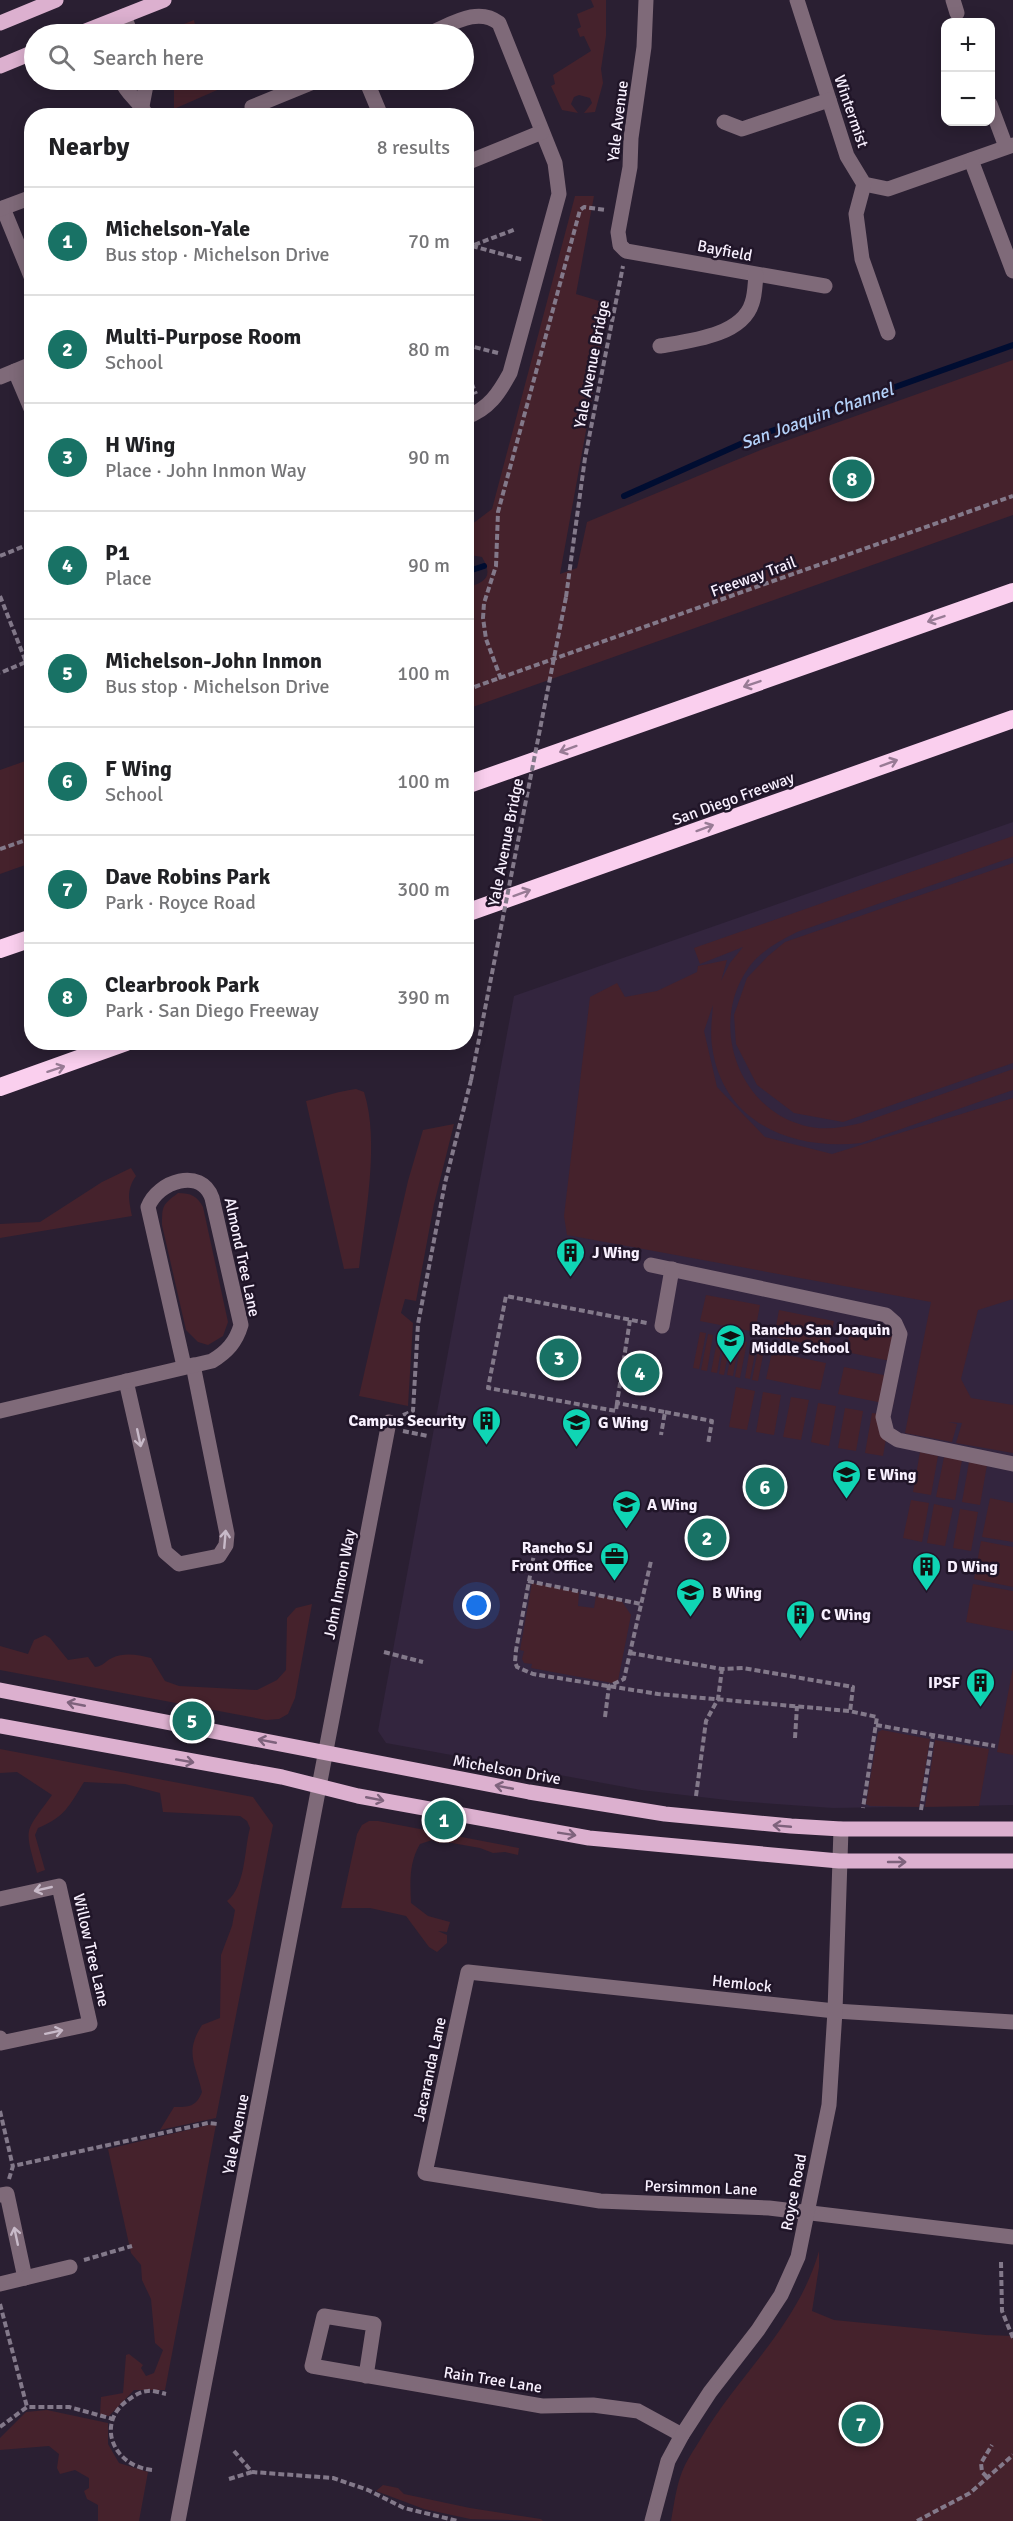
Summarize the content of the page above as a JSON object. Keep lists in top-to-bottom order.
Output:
{
  "streets": {
    "highway": ["San Diego Freeway"],
    "main road": ["Michelson Drive"],
    "street": [
      "Wintermist",
      "Yale Avenue",
      "Bayfield",
      "Almond Tree Lane",
      "John Inmon Way",
      "Willow Tree Lane",
      "Hemlock",
      "Jacaranda Lane",
      "Persimmon Lane",
      "Royce Road",
      "Rain Tree Lane"
    ],
    "path": ["Yale Avenue Bridge", "Freeway Trail"]
  },
  "crossings": [
    ["Yale Avenue", "Bayfield"],
    ["Yale Avenue", "Yale Avenue Bridge"],
    ["Yale Avenue", "John Inmon Way"],
    ["Yale Avenue", "Michelson Drive"],
    ["Bayfield", "Yale Avenue Bridge"],
    ["Yale Avenue Bridge", "John Inmon Way"],
    ["John Inmon Way", "Michelson Drive"],
    ["Michelson Drive", "Royce Road"],
    ["Hemlock", "Jacaranda Lane"],
    ["Hemlock", "Royce Road"],
    ["Jacaranda Lane", "Persimmon Lane"],
    ["Persimmon Lane", "Royce Road"],
    ["Royce Road", "Rain Tree Lane"]
  ],
  "water": ["San Joaquin Channel"],
  "places": {
    "building": [
      "J Wing",
      "Campus Security",
      "D Wing",
      "C Wing",
      "IPSF"
    ],
    "school or university": [
      "Rancho San Joaquin Middle School",
      "G Wing",
      "E Wing",
      "A Wing",
      "B Wing"
    ],
    "office": ["Rancho SJ Front Office"]
  },
  "page": {
    "map_buttons": ["+", "−"],
    "search": "Search here",
    "heading": ["Nearby", "8 results"],
    "list": [
      {
        "mark": "1",
        "name": "Michelson-Yale",
        "note": "Bus stop · Michelson Drive",
        "value": "70 m"
      },
      {
        "mark": "2",
        "name": "Multi-Purpose Room",
        "note": "School",
        "value": "80 m"
      },
      {
        "mark": "3",
        "name": "H Wing",
        "note": "Place · John Inmon Way",
        "value": "90 m"
      },
      {
        "mark": "4",
        "name": "P1",
        "note": "Place",
        "value": "90 m"
      },
      {
        "mark": "5",
        "name": "Michelson-John Inmon",
        "note": "Bus stop · Michelson Drive",
        "value": "100 m"
      },
      {
        "mark": "6",
        "name": "F Wing",
        "note": "School",
        "value": "100 m"
      },
      {
        "mark": "7",
        "name": "Dave Robins Park",
        "note": "Park · Royce Road",
        "value": "300 m"
      },
      {
        "mark": "8",
        "name": "Clearbrook Park",
        "note": "Park · San Diego Freeway",
        "value": "390 m"
      }
    ],
    "pins": [
      "8",
      "3",
      "4",
      "6",
      "2",
      "5",
      "1",
      "7"
    ]
  }
}
